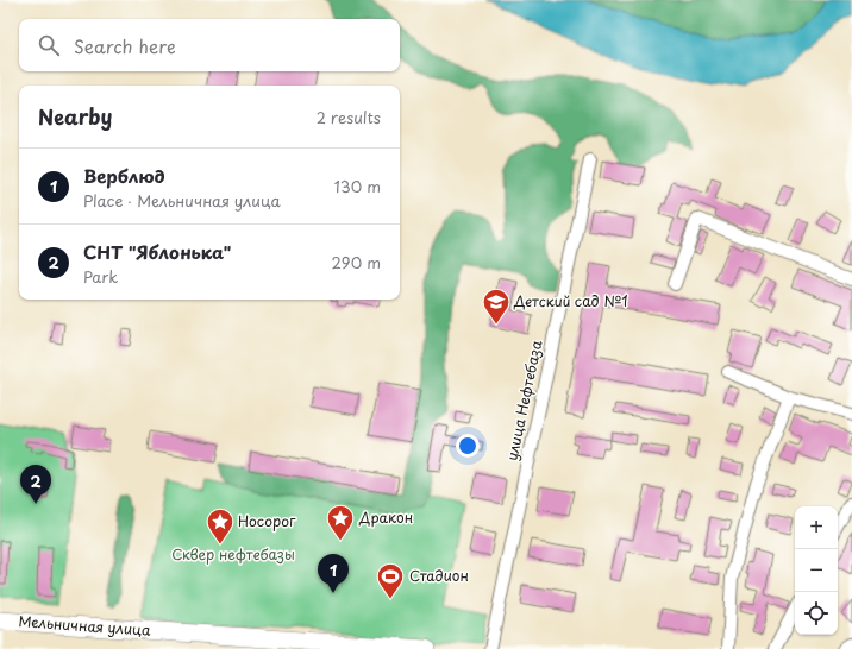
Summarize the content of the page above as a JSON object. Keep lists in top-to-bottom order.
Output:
{
  "streets": {
    "main road": ["Мельничная улица"],
    "street": ["улица Нефтебаза"]
  },
  "parks": ["Сквер нефтебазы"],
  "places": {
    "school or university": ["Детский сад №1"],
    "place": ["Дракон", "Носорог"],
    "sports": ["Стадион"]
  },
  "page": {
    "search": "Search here",
    "heading": ["Nearby", "2 results"],
    "list": [
      {
        "mark": "1",
        "name": "Верблюд",
        "note": "Place · Мельничная улица",
        "value": "130 m"
      },
      {
        "mark": "2",
        "name": "СНТ \"Яблонька\"",
        "note": "Park",
        "value": "290 m"
      }
    ],
    "pins": ["2", "1"],
    "map_buttons": ["+", "−"]
  }
}
